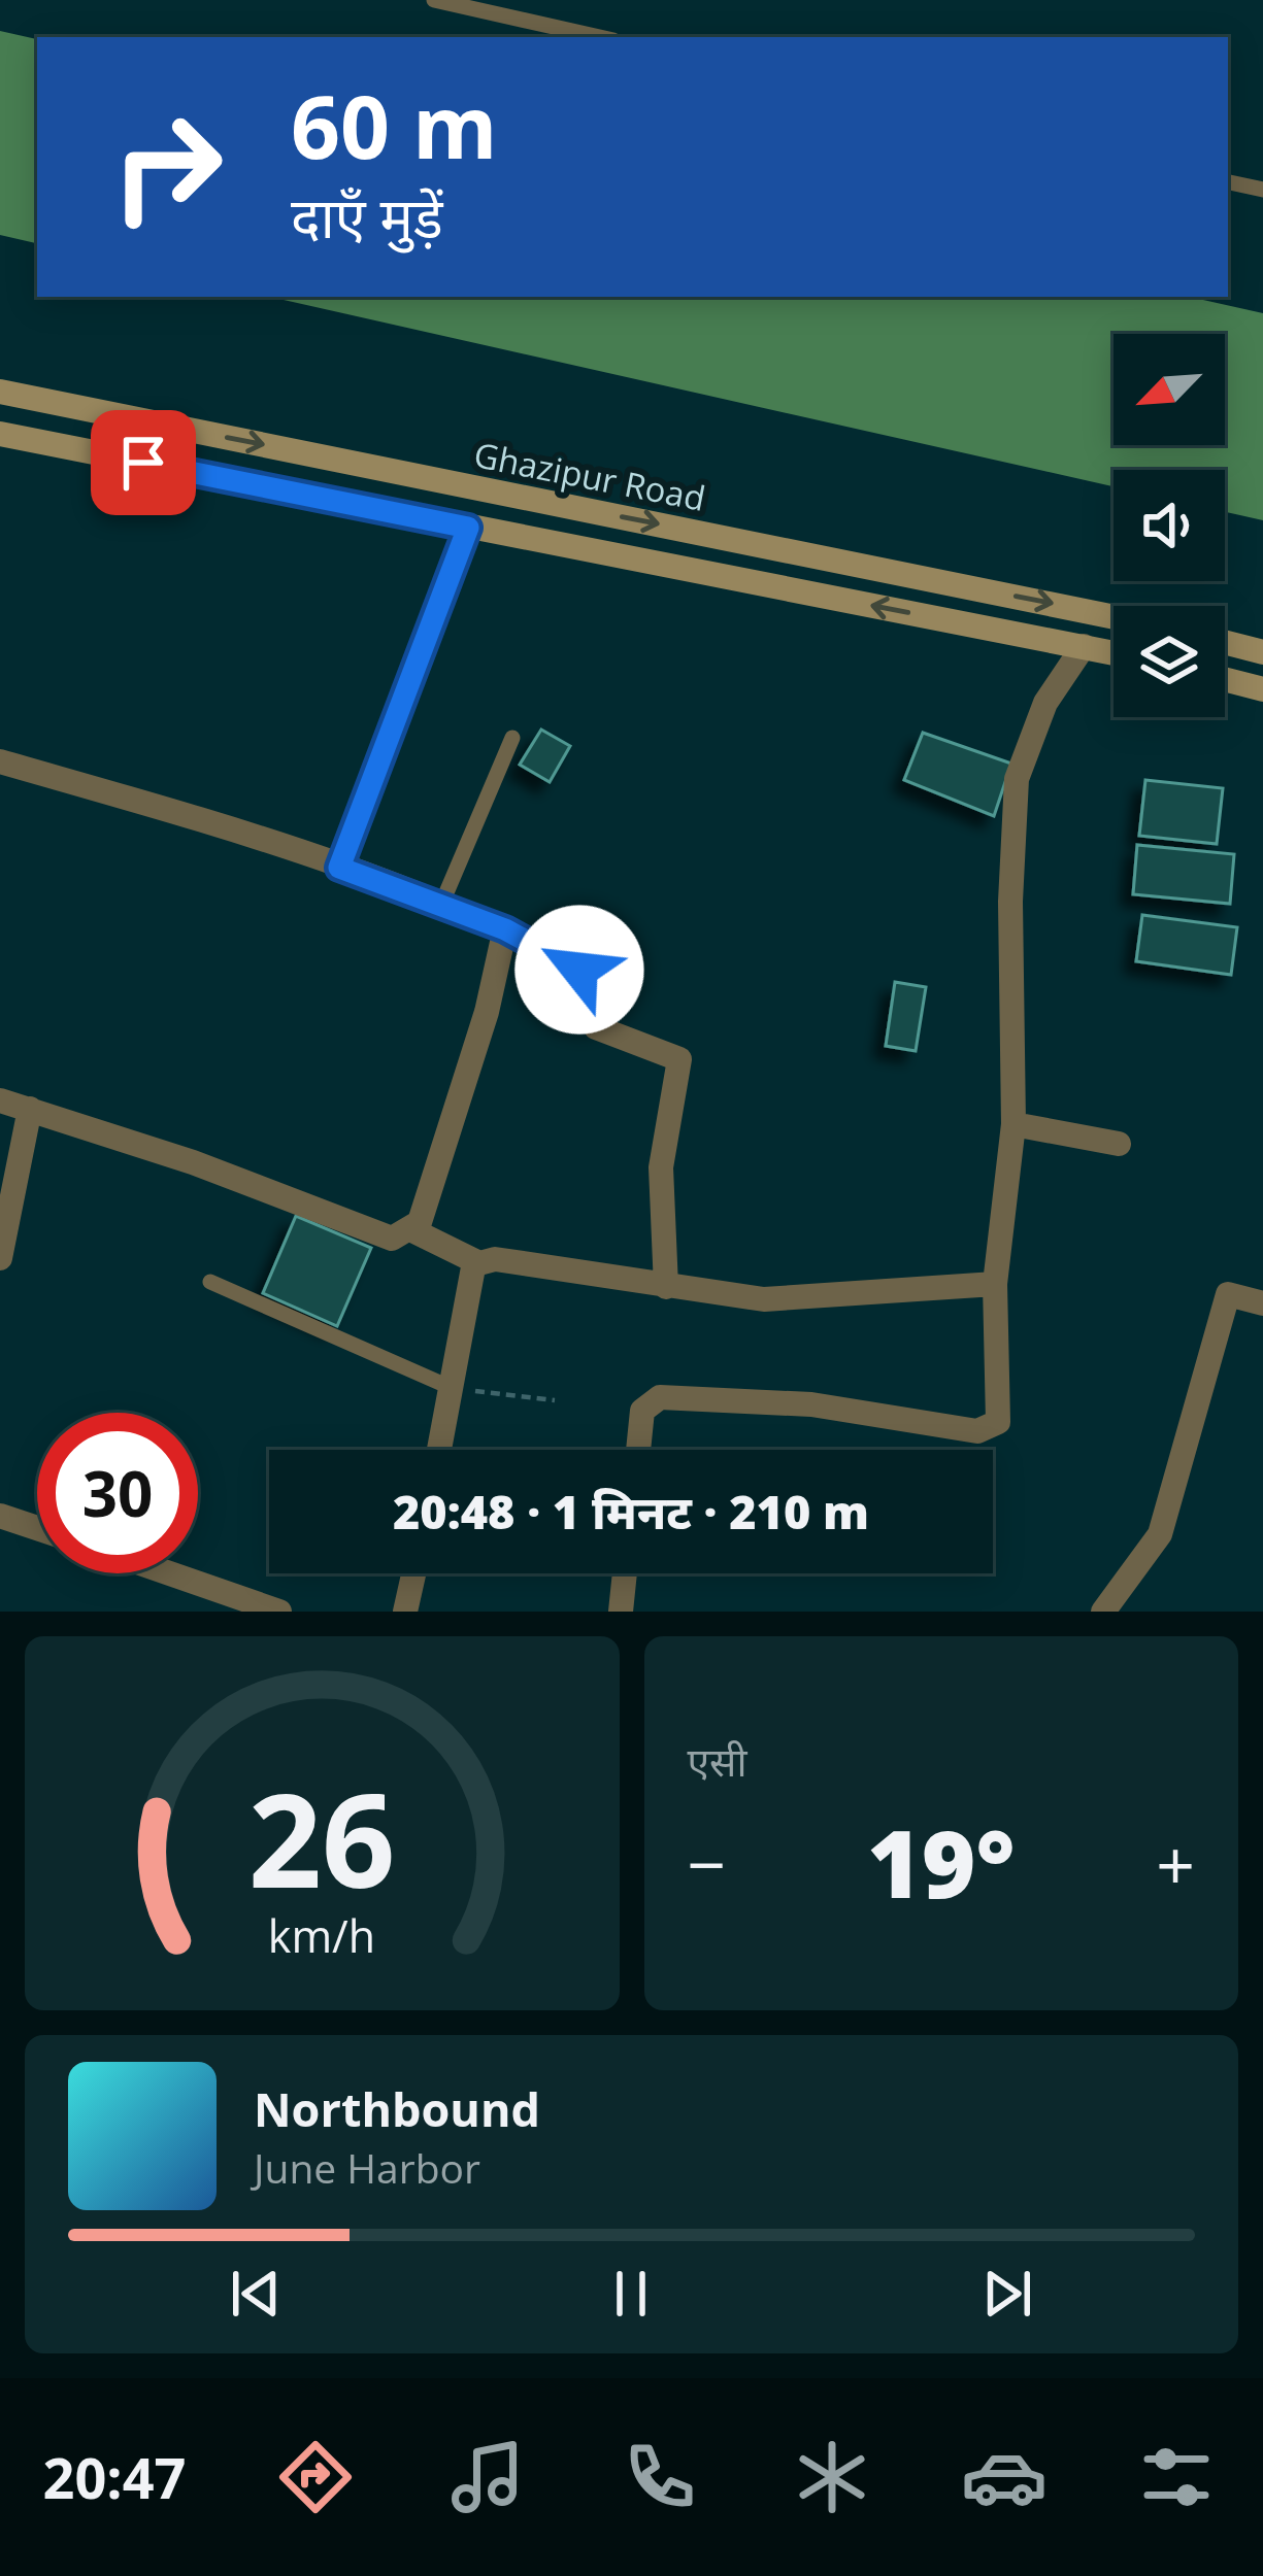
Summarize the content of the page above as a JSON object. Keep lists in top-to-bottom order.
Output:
{
  "streets": {
    "main road": ["Ghazipur Road"]
  },
  "north": "bottom left",
  "page": {
    "turn": ["60 m", "दाएँ मुड़ें"],
    "limit": "30",
    "trip": "20:48 · 1 मिनट · 210 m",
    "tile": "एसी",
    "heat": ["−", "19°", "+"],
    "song": ["Northbound", "June Harbor"],
    "tabs": "20:47",
    "gauge": ["26", "km/h"]
  }
}
